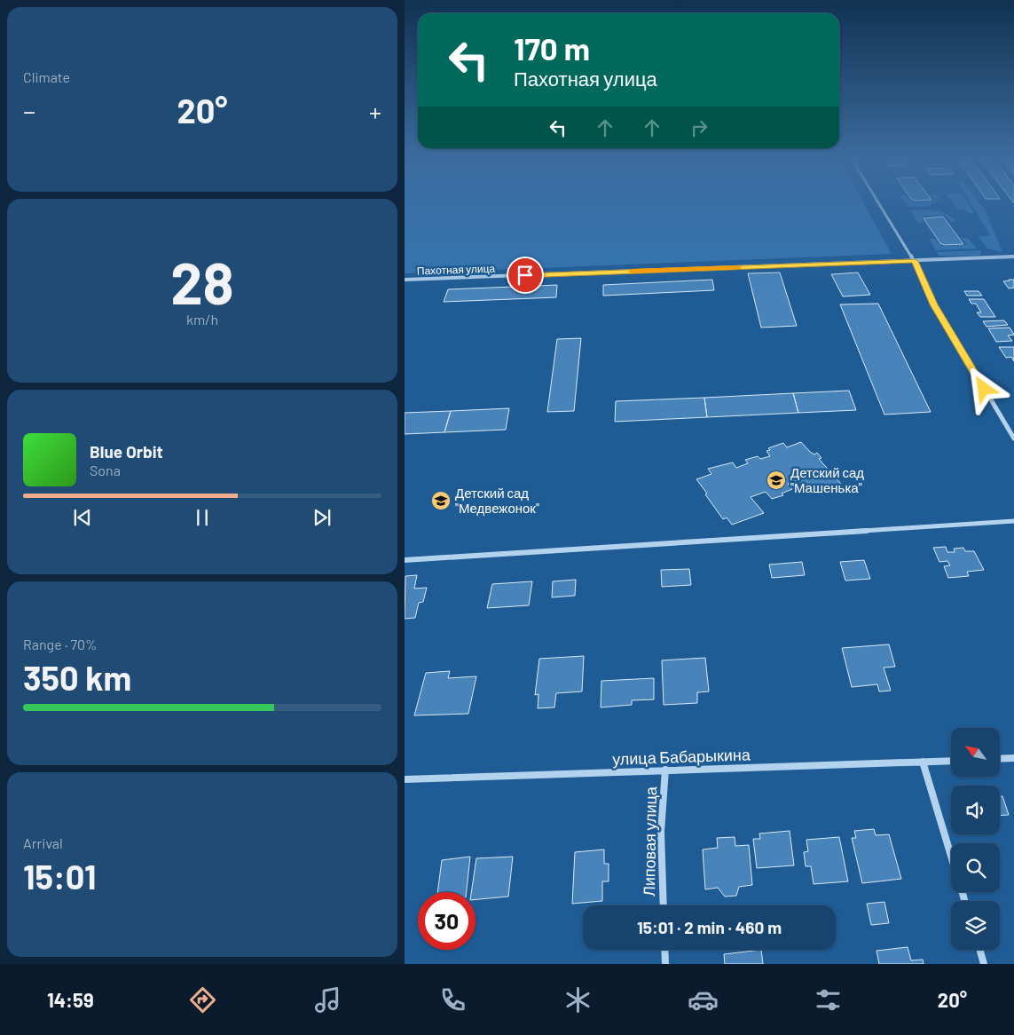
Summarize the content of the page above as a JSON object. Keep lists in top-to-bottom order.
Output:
{
  "streets": {
    "street": ["Пахотная улица", "улица Бабарыкина", "Липовая улица"]
  },
  "crossings": [
    ["улица Бабарыкина", "Липовая улица"]
  ],
  "places": {
    "school or university": ["Детский сад \"Машенька\"", "Детский сад \"Медвежонок\""]
  },
  "north": "top left",
  "page": {
    "tile": [
      "Climate",
      ["28", "km/h"],
      ["Range · 70%", "350 km"],
      ["Arrival", "15:01"]
    ],
    "turn": ["170 m", "Пахотная улица"],
    "heat": ["−", "20°", "+"],
    "song": ["Blue Orbit", "Sona"],
    "limit": "30",
    "trip": "15:01 · 2 min · 460 m",
    "tabs": ["14:59", "20°"]
  }
}
